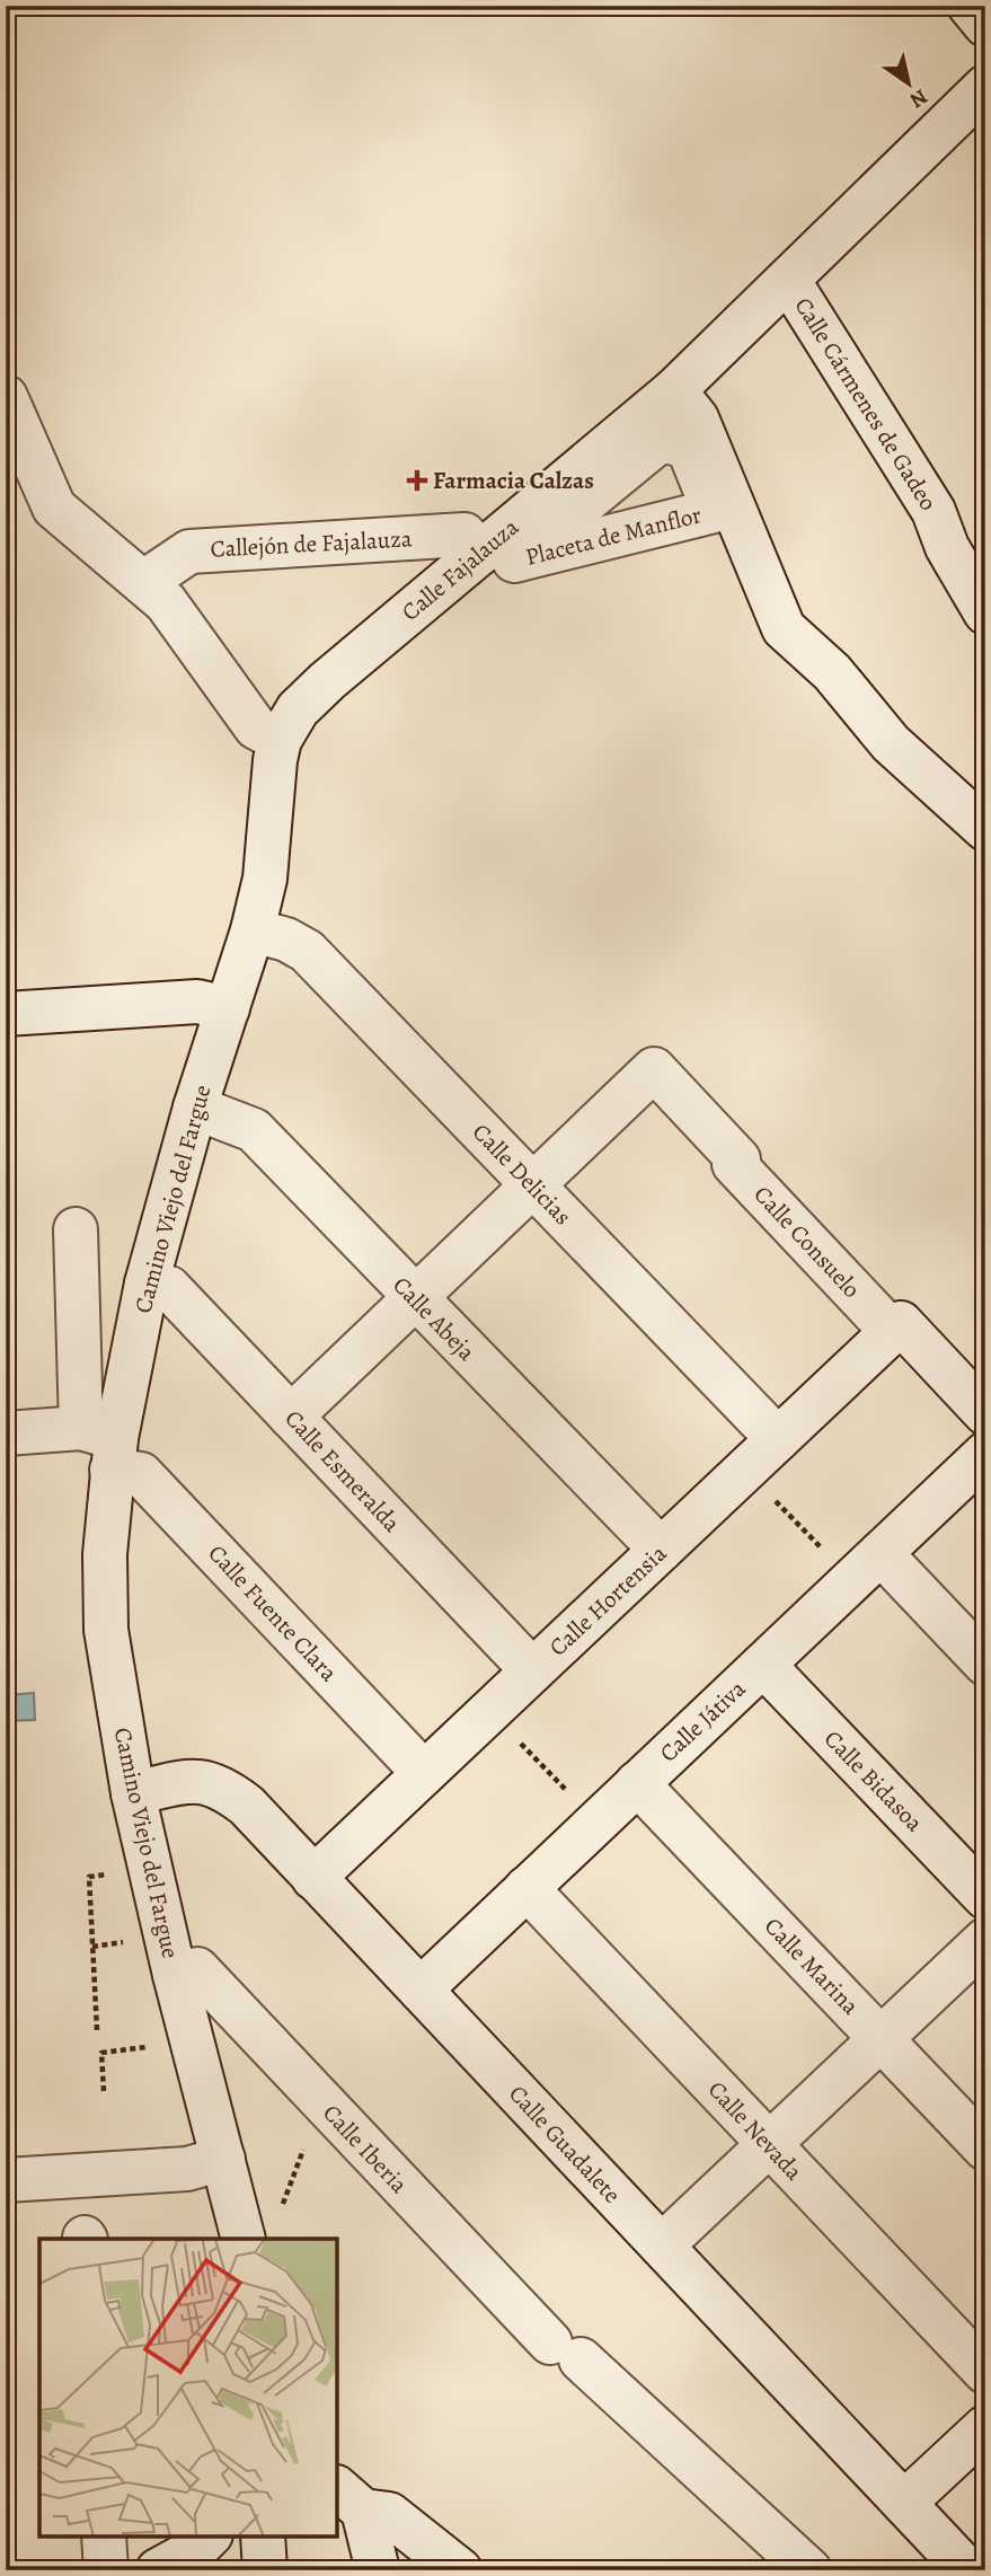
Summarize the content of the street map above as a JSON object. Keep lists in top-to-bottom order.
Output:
{
  "streets": {
    "street": [
      "Calle Cármenes de Gadeo",
      "Placeta de Manflor",
      "Callejón de Fajalauza",
      "Calle Fajalauza",
      "Calle Delicias",
      "Camino Viejo del Fargue",
      "Calle Consuelo",
      "Calle Abeja",
      "Calle Esmeralda",
      "Calle Hortensia",
      "Calle Fuente Clara",
      "Calle Játiva",
      "Calle Bidasoa",
      "Calle Marina",
      "Calle Nevada",
      "Calle Guadalete",
      "Calle Iberia"
    ]
  },
  "crossings": [
    ["Calle Cármenes de Gadeo", "Calle Fajalauza"],
    ["Placeta de Manflor", "Calle Fajalauza"],
    ["Callejón de Fajalauza", "Calle Fajalauza"],
    ["Calle Fajalauza", "Calle Delicias"],
    ["Calle Fajalauza", "Camino Viejo del Fargue"],
    ["Calle Delicias", "Calle Consuelo"],
    ["Calle Delicias", "Calle Hortensia"],
    ["Camino Viejo del Fargue", "Calle Abeja"],
    ["Camino Viejo del Fargue", "Calle Esmeralda"],
    ["Camino Viejo del Fargue", "Calle Fuente Clara"],
    ["Camino Viejo del Fargue", "Calle Guadalete"],
    ["Camino Viejo del Fargue", "Calle Iberia"],
    ["Calle Consuelo", "Calle Hortensia"],
    ["Calle Abeja", "Calle Hortensia"],
    ["Calle Esmeralda", "Calle Hortensia"],
    ["Calle Hortensia", "Calle Fuente Clara"],
    ["Calle Hortensia", "Calle Guadalete"],
    ["Calle Játiva", "Calle Bidasoa"],
    ["Calle Játiva", "Calle Marina"],
    ["Calle Játiva", "Calle Nevada"],
    ["Calle Játiva", "Calle Guadalete"]
  ],
  "places": {
    "health": ["Farmacia Calzas"]
  },
  "north": "bottom right"
}
